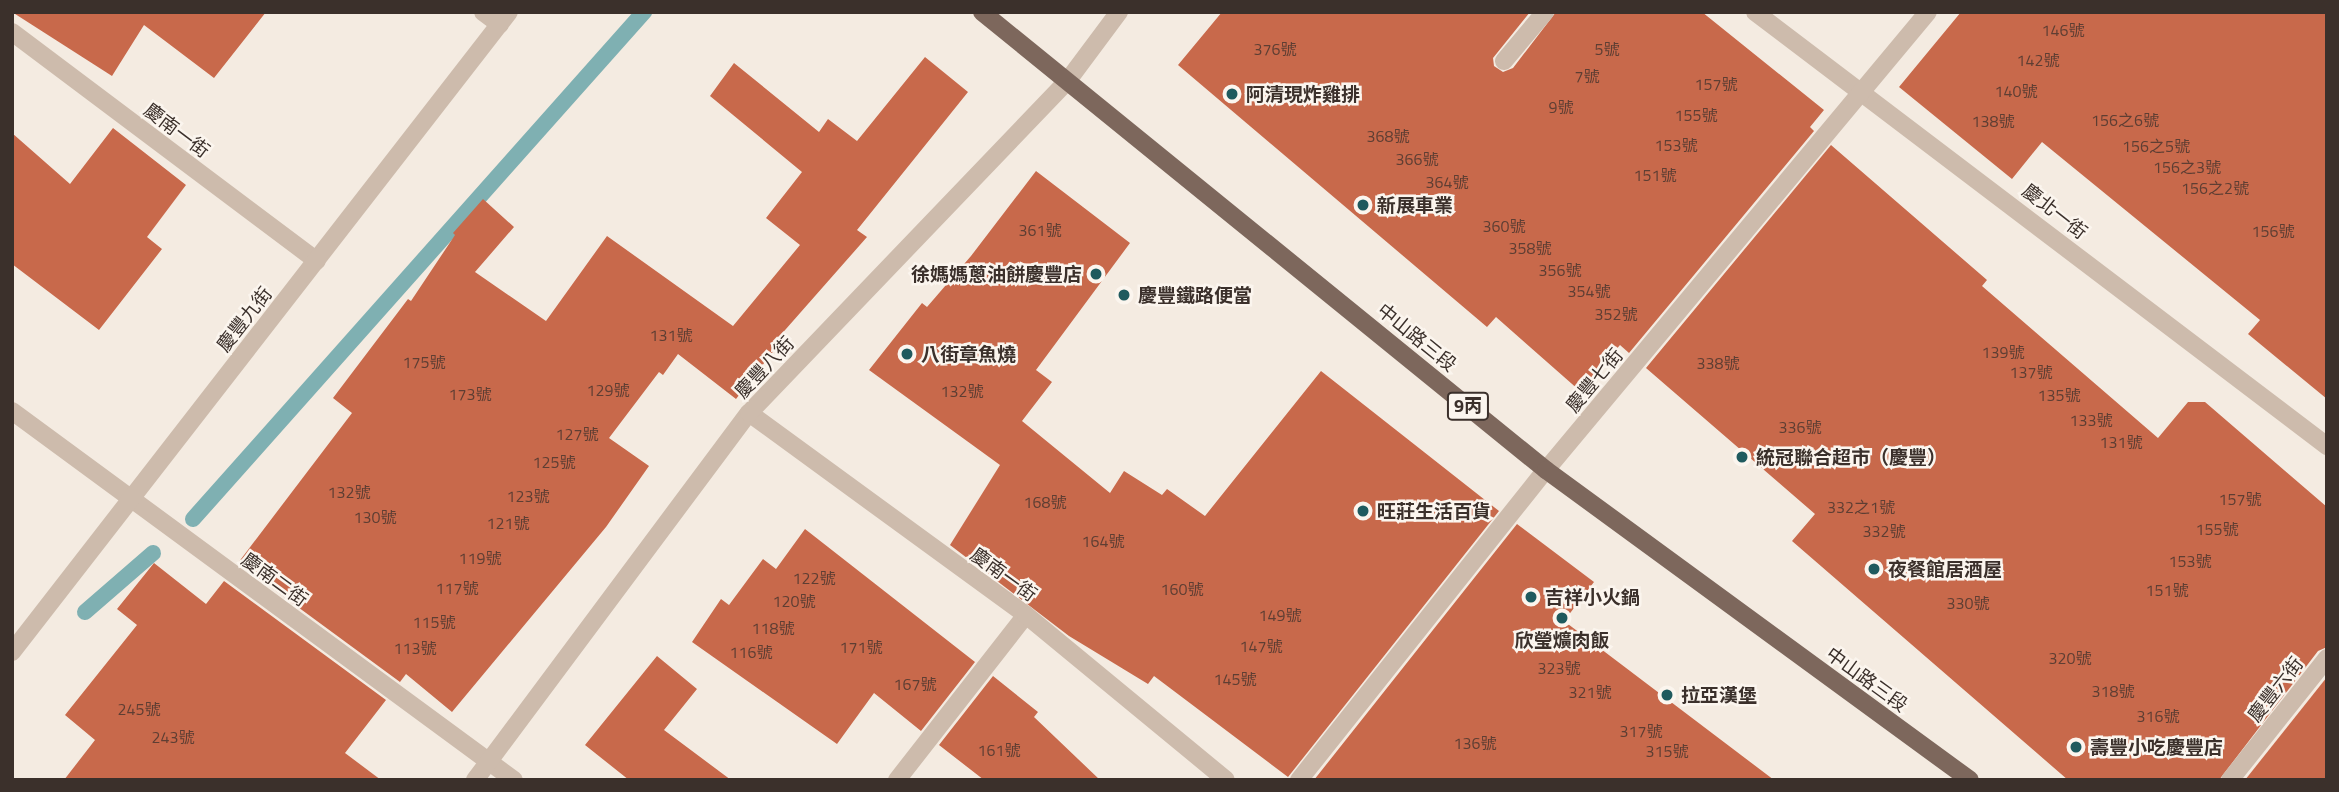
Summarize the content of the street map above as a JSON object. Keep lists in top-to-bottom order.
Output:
{
  "streets": {
    "main road": ["中山路三段", "9丙"],
    "street": [
      "慶南一街",
      "慶北一街",
      "慶豐九街",
      "慶豐八街",
      "慶豐七街",
      "慶南二街",
      "慶豐六街"
    ]
  },
  "crossings": [
    ["慶南一街", "慶豐九街"],
    ["慶南一街", "慶豐八街"],
    ["慶北一街", "慶豐七街"],
    ["慶豐九街", "慶南二街"],
    ["中山路三段", "慶豐八街"],
    ["中山路三段", "慶豐七街"],
    ["慶豐八街", "慶南二街"]
  ],
  "places": [
    "阿清現炸雞排",
    "新展車業",
    "徐媽媽蔥油餅慶豐店",
    "慶豐鐵路便當",
    "八街章魚燒",
    "統冠聯合超市（慶豐）",
    "旺莊生活百貨",
    "夜餐館居酒屋",
    "吉祥小火鍋",
    "欣瑩爌肉飯",
    "拉亞漢堡",
    "壽豐小吃慶豐店"
  ],
  "house_numbers": [
    "146號",
    "376號",
    "5號",
    "142號",
    "7號",
    "157號",
    "140號",
    "9號",
    "155號",
    "156之6號",
    "138號",
    "368號",
    "153號",
    "156之5號",
    "366號",
    "156之3號",
    "151號",
    "364號",
    "156之2號",
    "360號",
    "361號",
    "156號",
    "358號",
    "356號",
    "354號",
    "352號",
    "131號",
    "139號",
    "175號",
    "338號",
    "137號",
    "129號",
    "132號",
    "173號",
    "135號",
    "133號",
    "336號",
    "127號",
    "131號",
    "125號",
    "132號",
    "123號",
    "157號",
    "168號",
    "332之1號",
    "130號",
    "121號",
    "155號",
    "332號",
    "164號",
    "119號",
    "153號",
    "122號",
    "117號",
    "160號",
    "151號",
    "120號",
    "330號",
    "149號",
    "115號",
    "118號",
    "147號",
    "171號",
    "113號",
    "116號",
    "320號",
    "323號",
    "145號",
    "167號",
    "318號",
    "321號",
    "245號",
    "316號",
    "317號",
    "243號",
    "136號",
    "161號",
    "315號"
  ]
}
